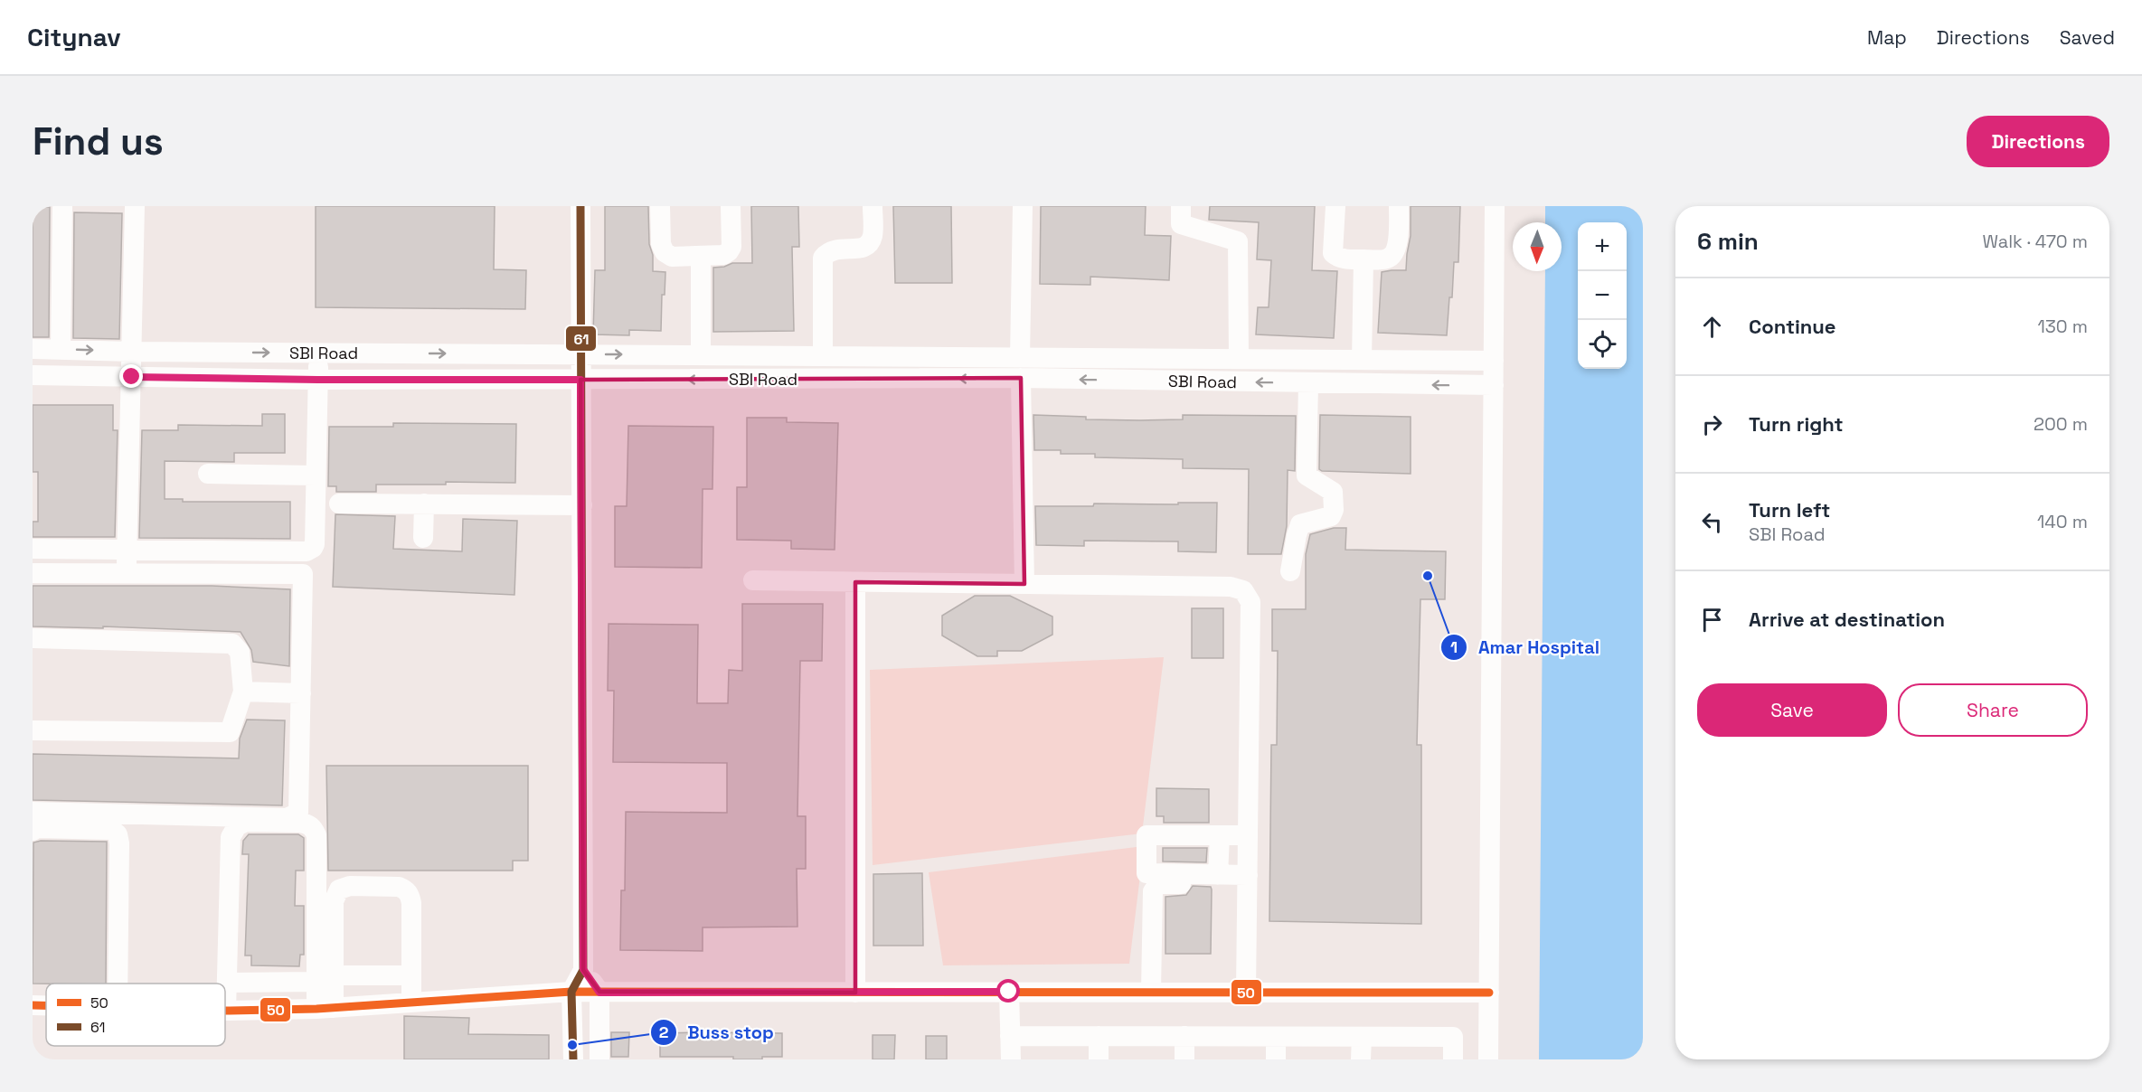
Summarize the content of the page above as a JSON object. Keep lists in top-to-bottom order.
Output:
{
  "streets": {
    "street": ["SBI Road"]
  },
  "places": ["Amar Hospital", "Buss stop"],
  "lines": ["transit line 61", "transit line 50"],
  "legend": ["50", "61"],
  "north": "bottom",
  "page": {
    "header": "Citynav",
    "nav": ["Map", "Directions", "Saved"],
    "buttons": [
      "Directions",
      ["Save", "Share"]
    ],
    "title": "Find us",
    "heading": ["6 min", "Walk · 470 m"],
    "map_buttons": ["+", "−"],
    "list": [
      ["Continue", "130 m"],
      ["Turn right", "200 m"],
      ["Turn left", "SBI Road", "140 m"],
      "Arrive at destination"
    ]
  }
}
